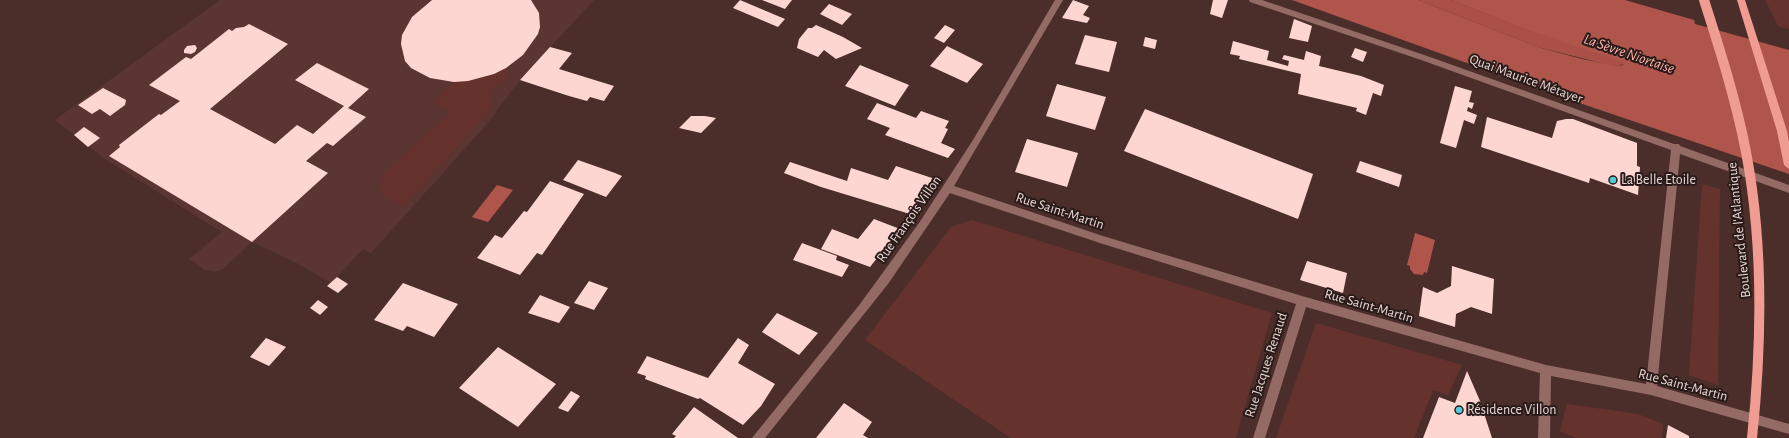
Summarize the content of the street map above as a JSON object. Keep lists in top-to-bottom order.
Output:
{
  "streets": {
    "main road": ["Boulevard de l'Atlantique"],
    "street": [
      "Quai Maurice Métayer",
      "Rue Saint-Martin",
      "Rue François Villon",
      "Rue Jacques Renaud"
    ]
  },
  "crossings": [
    ["Rue Saint-Martin", "Rue François Villon"],
    ["Rue Saint-Martin", "Rue Jacques Renaud"]
  ],
  "water": ["La Sèvre Niortaise"],
  "places": ["La Belle Etoile", "Résidence Villon"]
}
